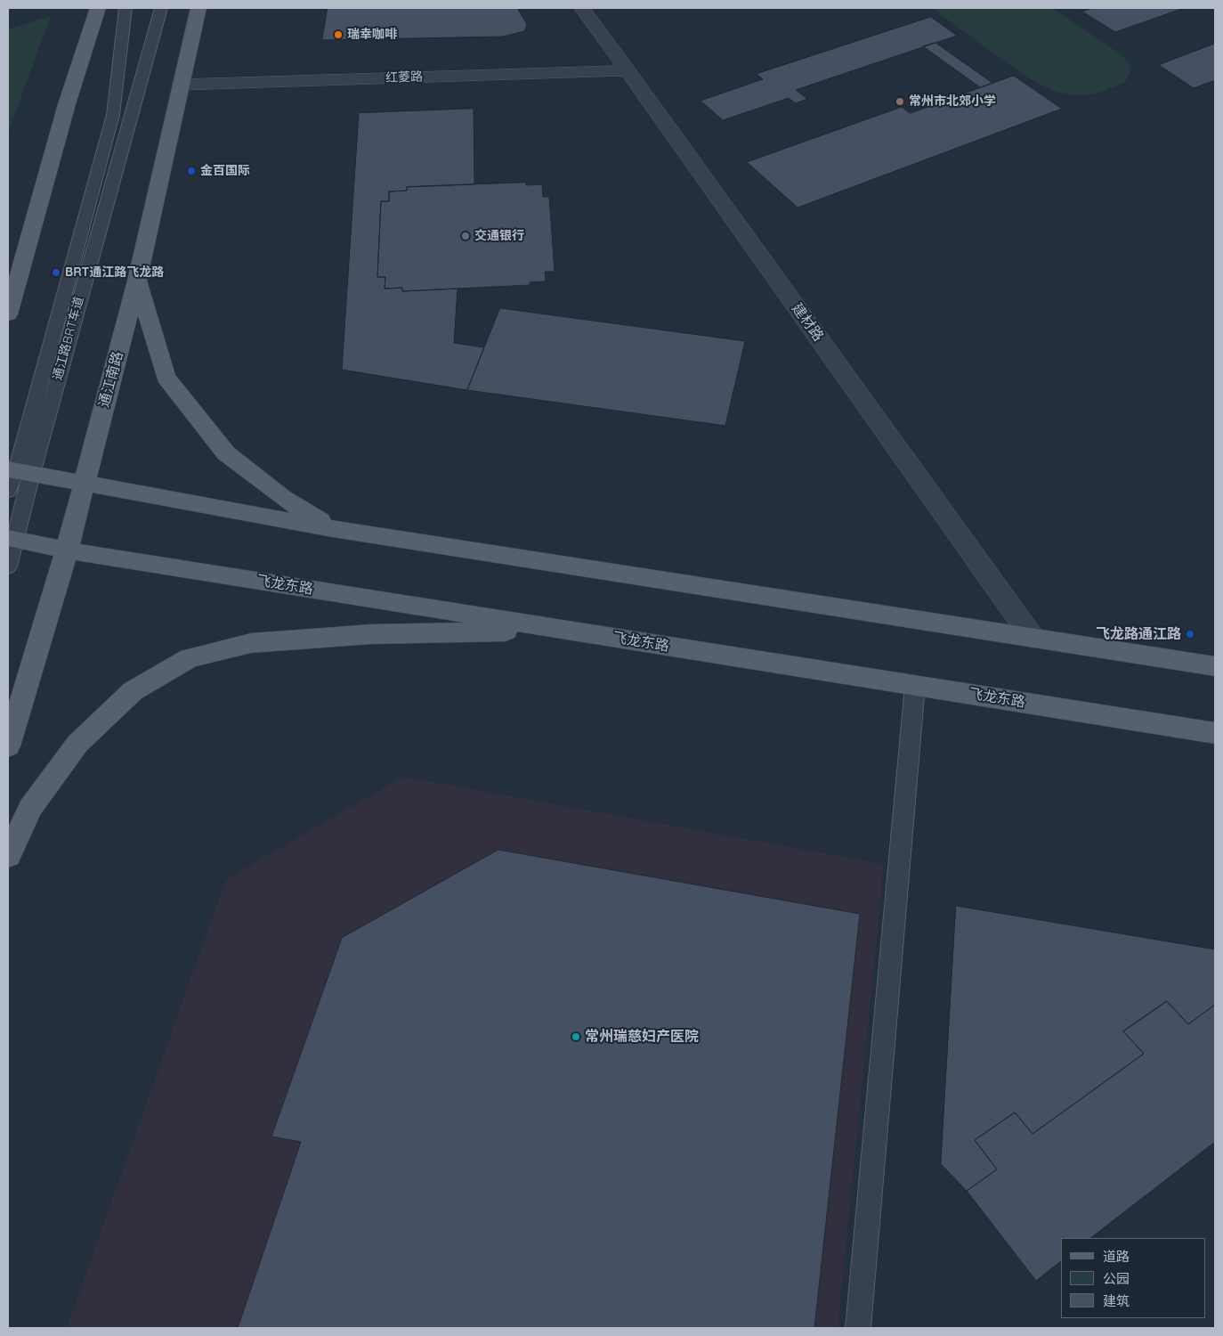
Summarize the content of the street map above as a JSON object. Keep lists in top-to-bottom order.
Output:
{
  "streets": {
    "main road": ["通江南路", "飞龙东路"],
    "street": ["红菱路", "建材路"],
    "lane": ["通江路BRT车道"]
  },
  "crossings": [
    ["红菱路", "建材路"],
    ["红菱路", "通江南路"],
    ["通江路BRT车道", "飞龙东路"],
    ["通江南路", "飞龙东路"]
  ],
  "places": [
    "瑞幸咖啡",
    "常州市北郊小学",
    "金百国际",
    "交通银行",
    "BRT通江路飞龙路",
    "飞龙路通江路",
    "常州瑞慈妇产医院"
  ],
  "legend": ["道路", "公园", "建筑"]
}
